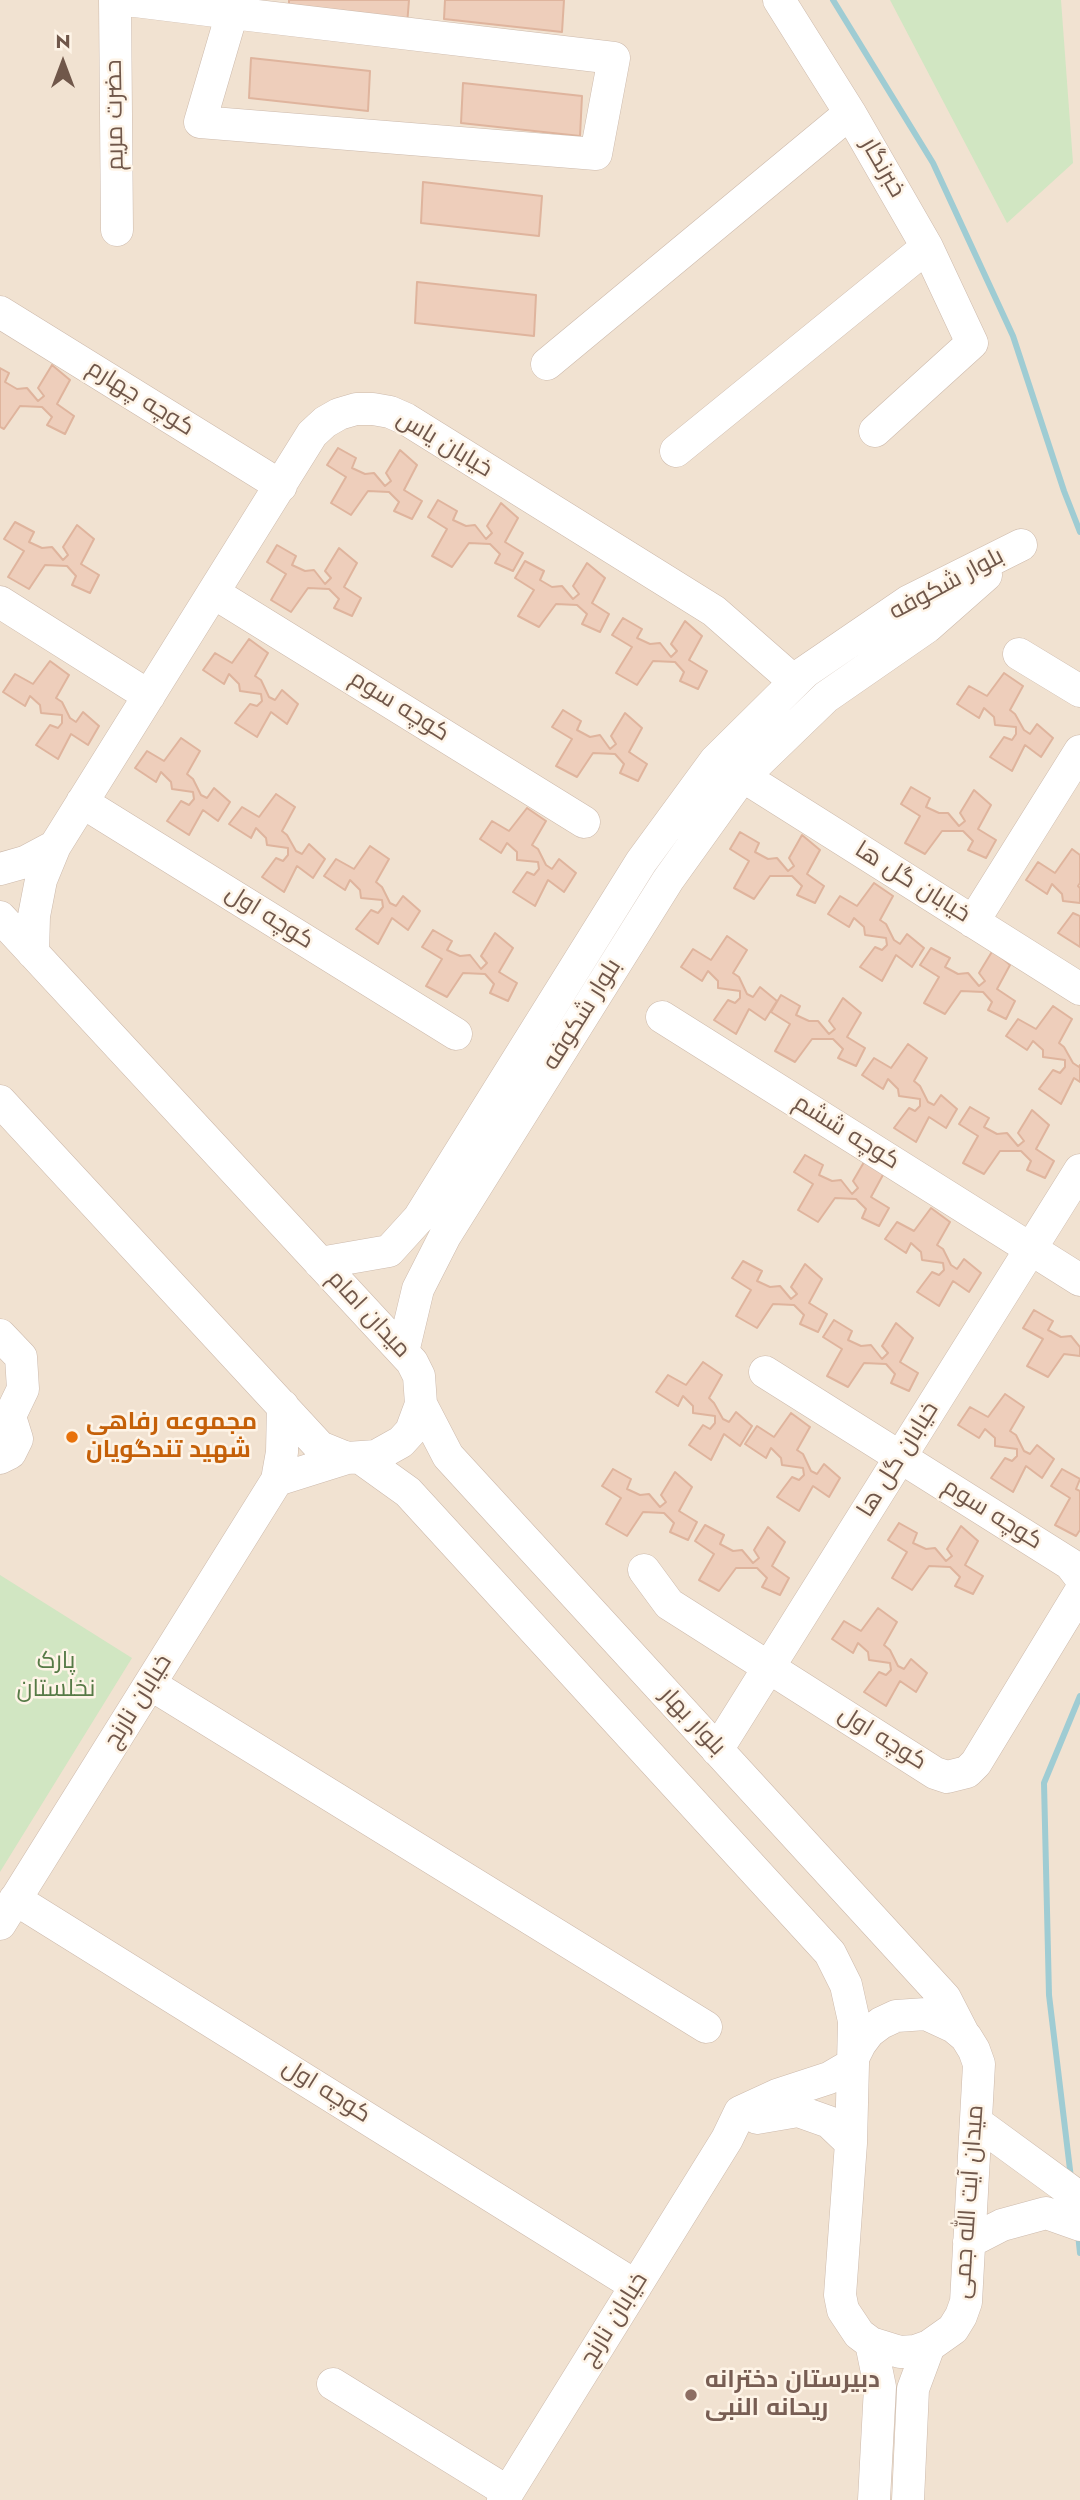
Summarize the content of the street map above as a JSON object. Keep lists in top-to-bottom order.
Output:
{
  "streets": {
    "street": [
      "حضرت مریم",
      "خبرنگار",
      "کوچه چهارم",
      "خیابان یاس",
      "بلوار شکوفه",
      "کوچه سوم",
      "خیابان گل ها",
      "کوچه اول",
      "کوچه ششم",
      "میدان امام",
      "خیابان نارنج",
      "بلوار بهار",
      "میدان آیت الله جمی"
    ]
  },
  "crossings": [
    ["کوچه چهارم", "خیابان یاس"],
    ["خیابان یاس", "بلوار شکوفه"],
    ["خیابان یاس", "کوچه سوم"],
    ["خیابان یاس", "کوچه اول"],
    ["خیابان یاس", "میدان امام"],
    ["بلوار شکوفه", "خیابان گل ها"],
    ["بلوار شکوفه", "میدان امام"],
    ["کوچه سوم", "خیابان گل ها"],
    ["کوچه سوم", "کوچه اول"],
    ["خیابان گل ها", "کوچه اول"],
    ["خیابان گل ها", "کوچه ششم"],
    ["خیابان گل ها", "بلوار بهار"],
    ["کوچه اول", "خیابان نارنج"],
    ["میدان امام", "بلوار بهار"],
    ["بلوار بهار", "میدان آیت الله جمی"]
  ],
  "parks": ["پارک نخلستان"],
  "places": ["مجموعه رفاهی شهید تندگویان", "دبیرستان دخترانه ریحانه النبی"],
  "north": "top"
}
